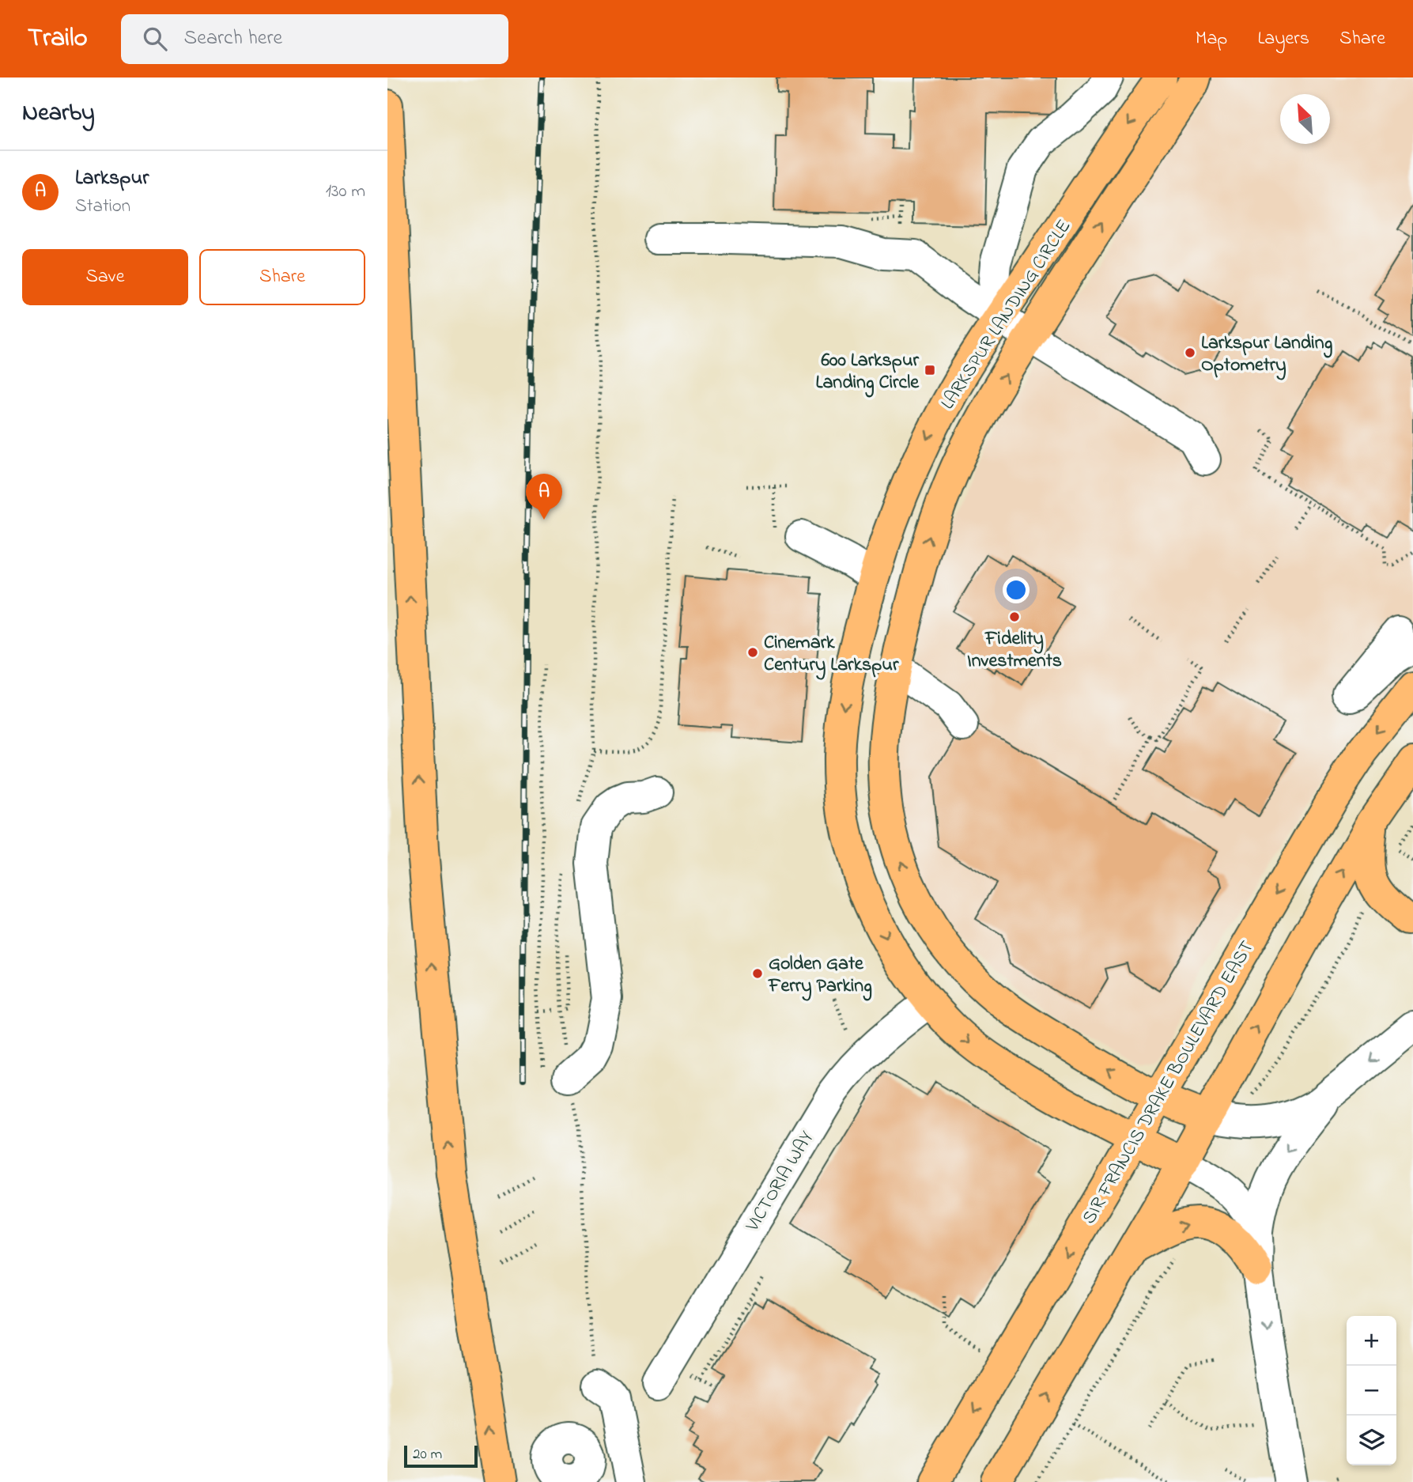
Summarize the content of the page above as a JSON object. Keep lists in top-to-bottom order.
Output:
{
  "streets": {
    "main road": ["LARKSPUR LANDING CIRCLE", "SIR FRANCIS DRAKE BOULEVARD EAST"],
    "street": ["VICTORIA WAY"]
  },
  "crossings": [
    ["LARKSPUR LANDING CIRCLE", "SIR FRANCIS DRAKE BOULEVARD EAST"],
    ["LARKSPUR LANDING CIRCLE", "VICTORIA WAY"]
  ],
  "places": {
    "other": [
      "Larkspur Landing Optometry",
      "Fidelity Investments",
      "Cinemark Century Larkspur",
      "Golden Gate Ferry Parking"
    ],
    "transit": ["600 Larkspur Landing Circle"]
  },
  "scale_bar": "20 m",
  "north": "top left",
  "page": {
    "header": "Trailo",
    "search": "Search here",
    "nav": ["Map", "Layers", "Share"],
    "heading": "Nearby",
    "list": [
      {
        "mark": "A",
        "name": "Larkspur",
        "note": "Station",
        "value": "130 m"
      }
    ],
    "buttons": ["Save", "Share"],
    "pins": "A",
    "map_buttons": ["+", "−"],
    "scale": "20 m"
  }
}
